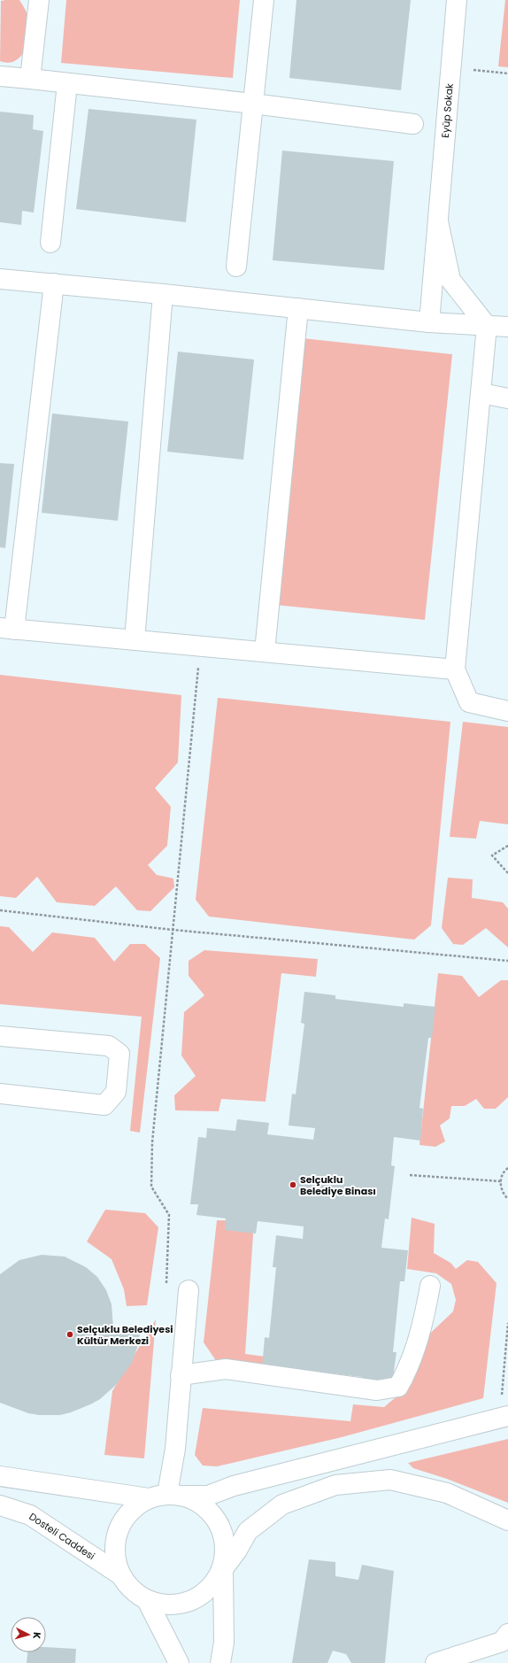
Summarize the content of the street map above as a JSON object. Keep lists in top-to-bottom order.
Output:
{
  "streets": {
    "street": ["Eyüp Sokak", "Dosteli Caddesi"]
  },
  "places": ["Selçuklu Belediye Binası", "Selçuklu Belediyesi Kültür Merkezi"],
  "north": "right"
}
